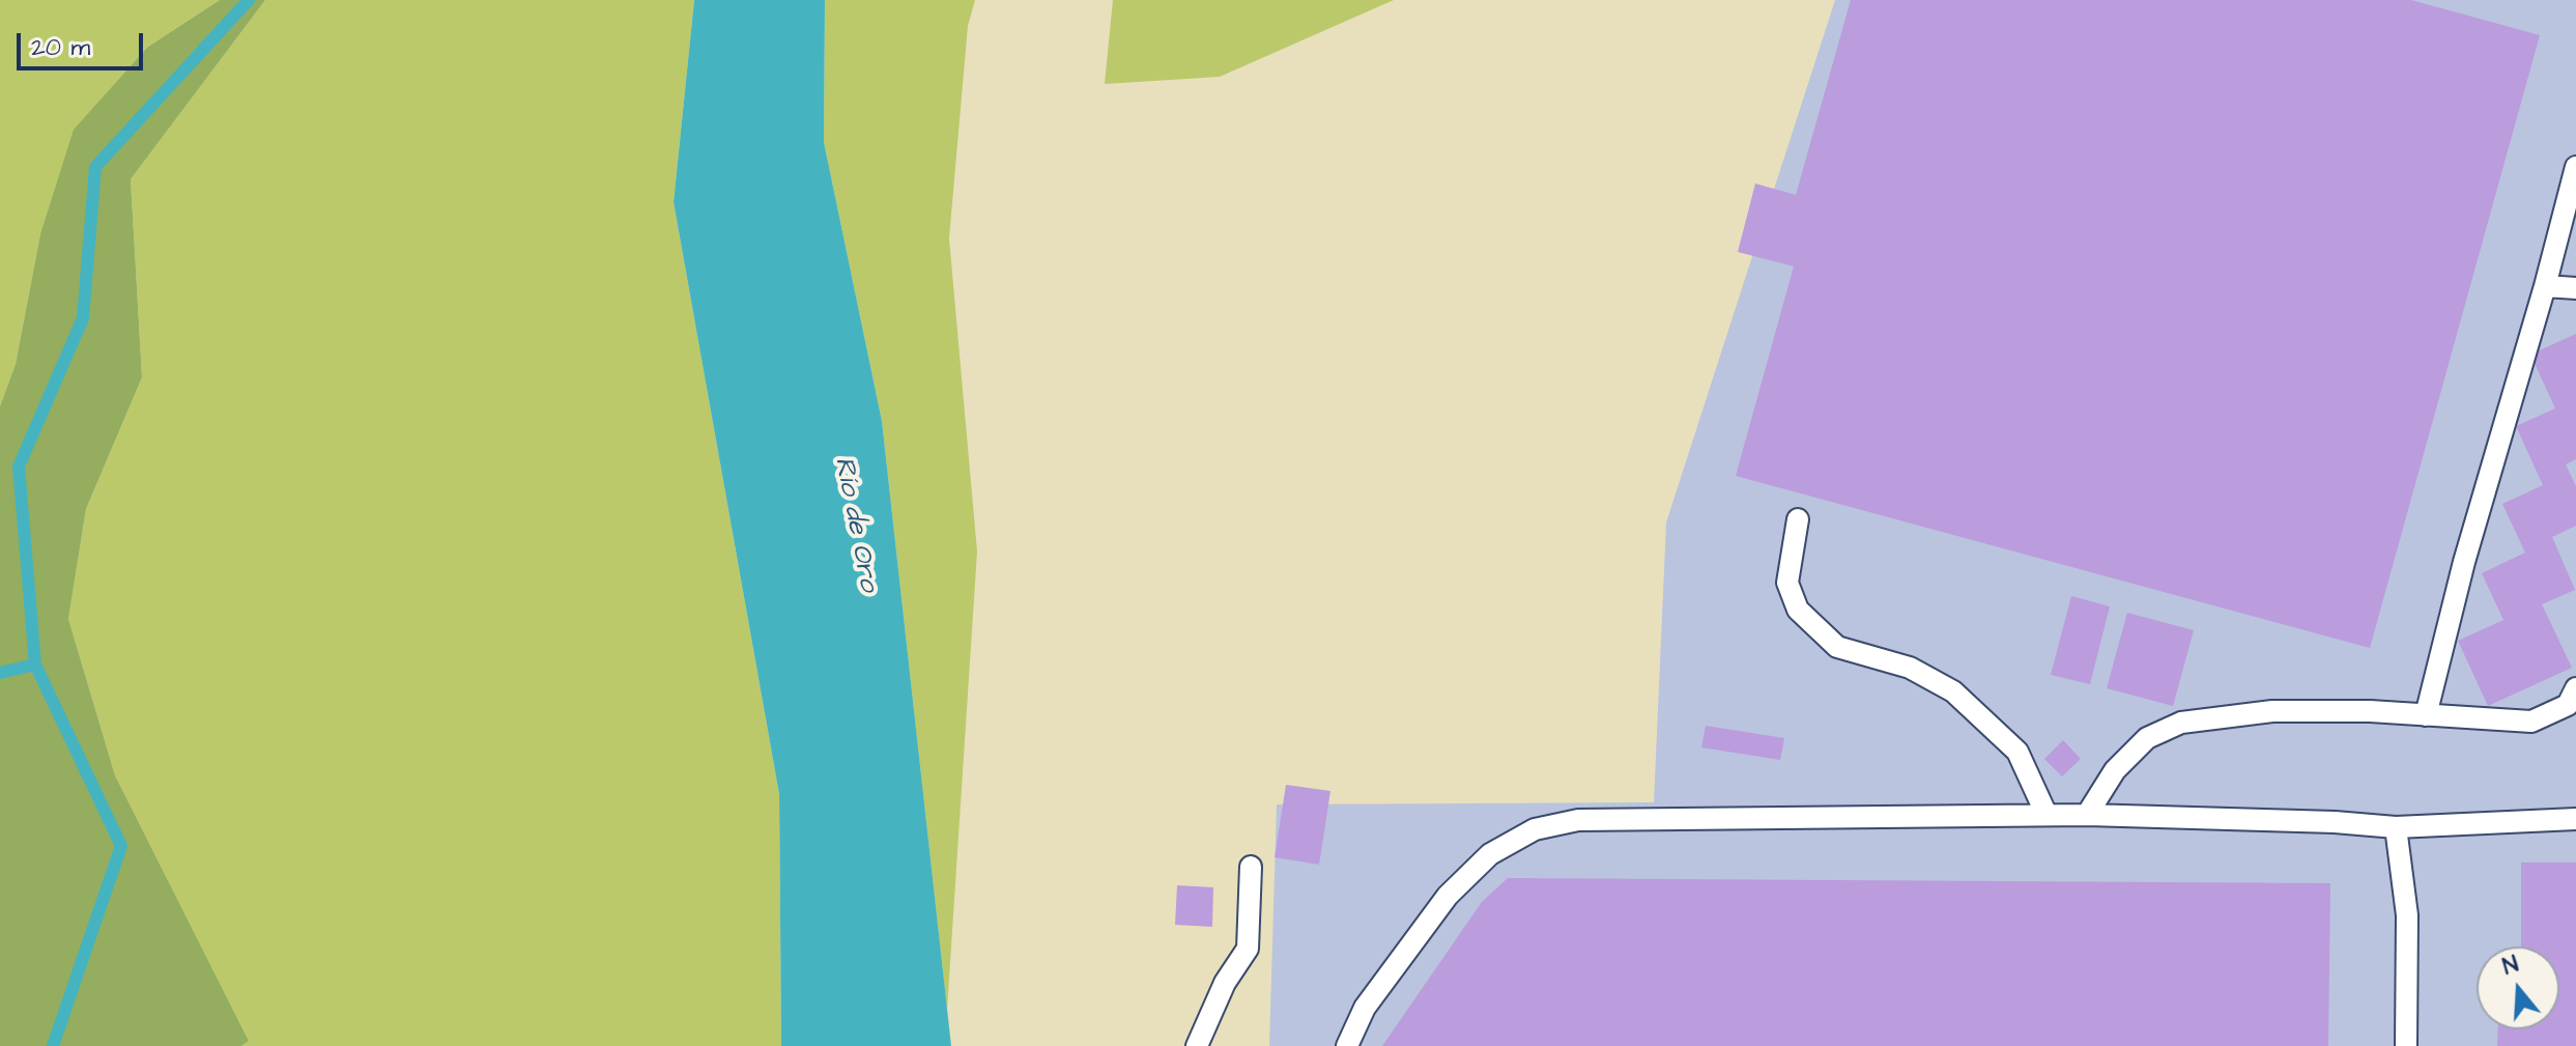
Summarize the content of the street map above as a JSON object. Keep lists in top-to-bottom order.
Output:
{
  "water": ["Río de Oro"],
  "scale_bar": "20 m",
  "north": "top"
}
